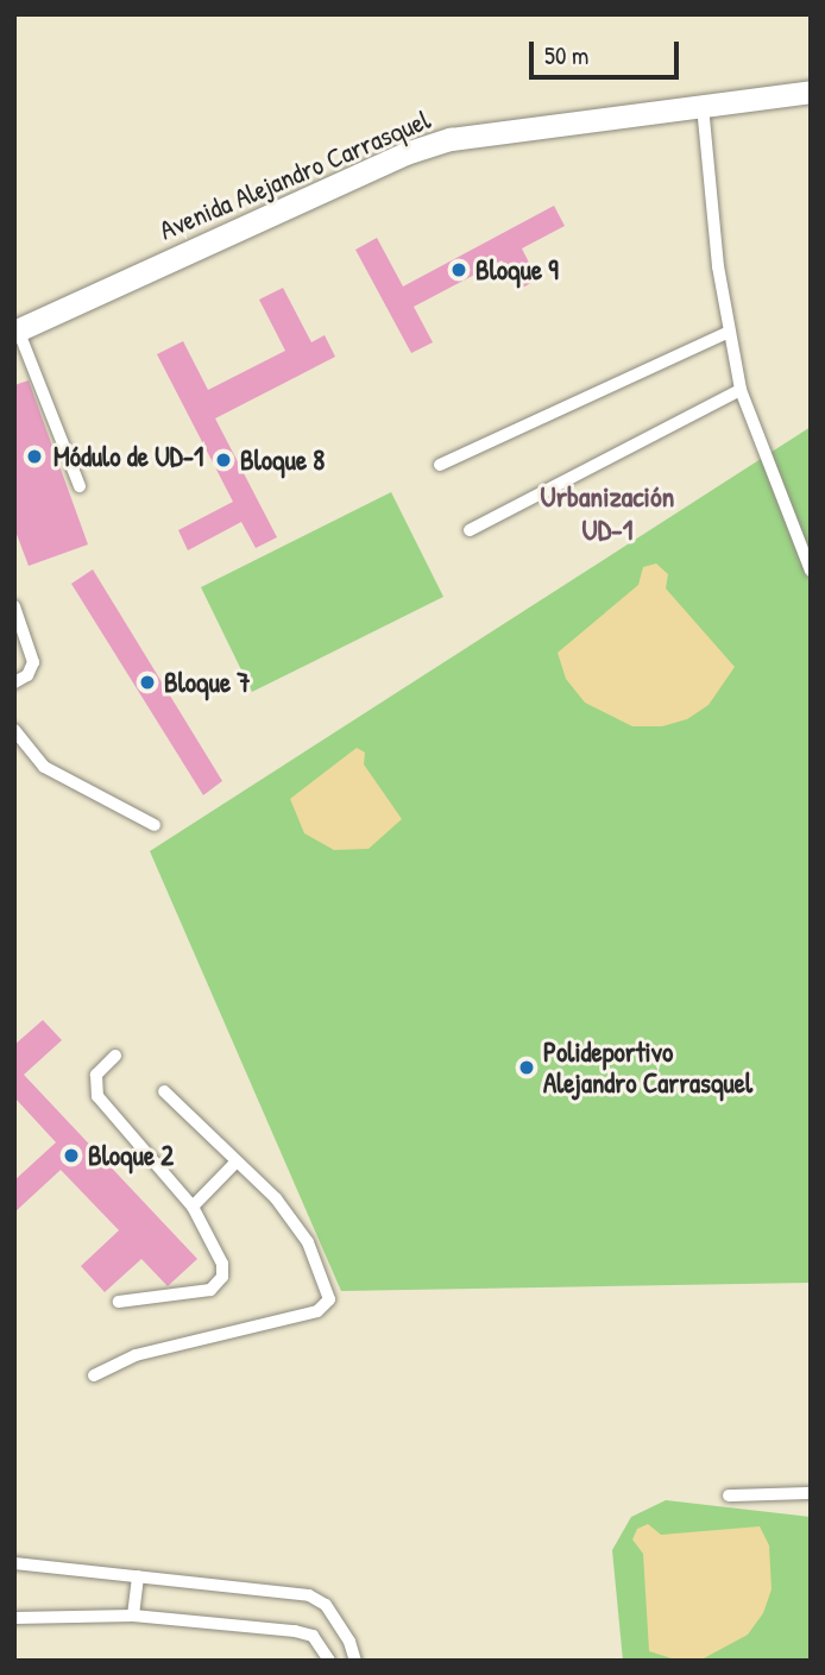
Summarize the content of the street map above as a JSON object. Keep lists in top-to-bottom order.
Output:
{
  "streets": {
    "street": ["Avenida Alejandro Carrasquel"]
  },
  "districts": ["Urbanización UD-1"],
  "places": [
    "Bloque 9",
    "Módulo de UD-1",
    "Bloque 8",
    "Bloque 7",
    "Polideportivo Alejandro Carrasquel",
    "Bloque 2"
  ],
  "scale_bar": "50 m"
}
